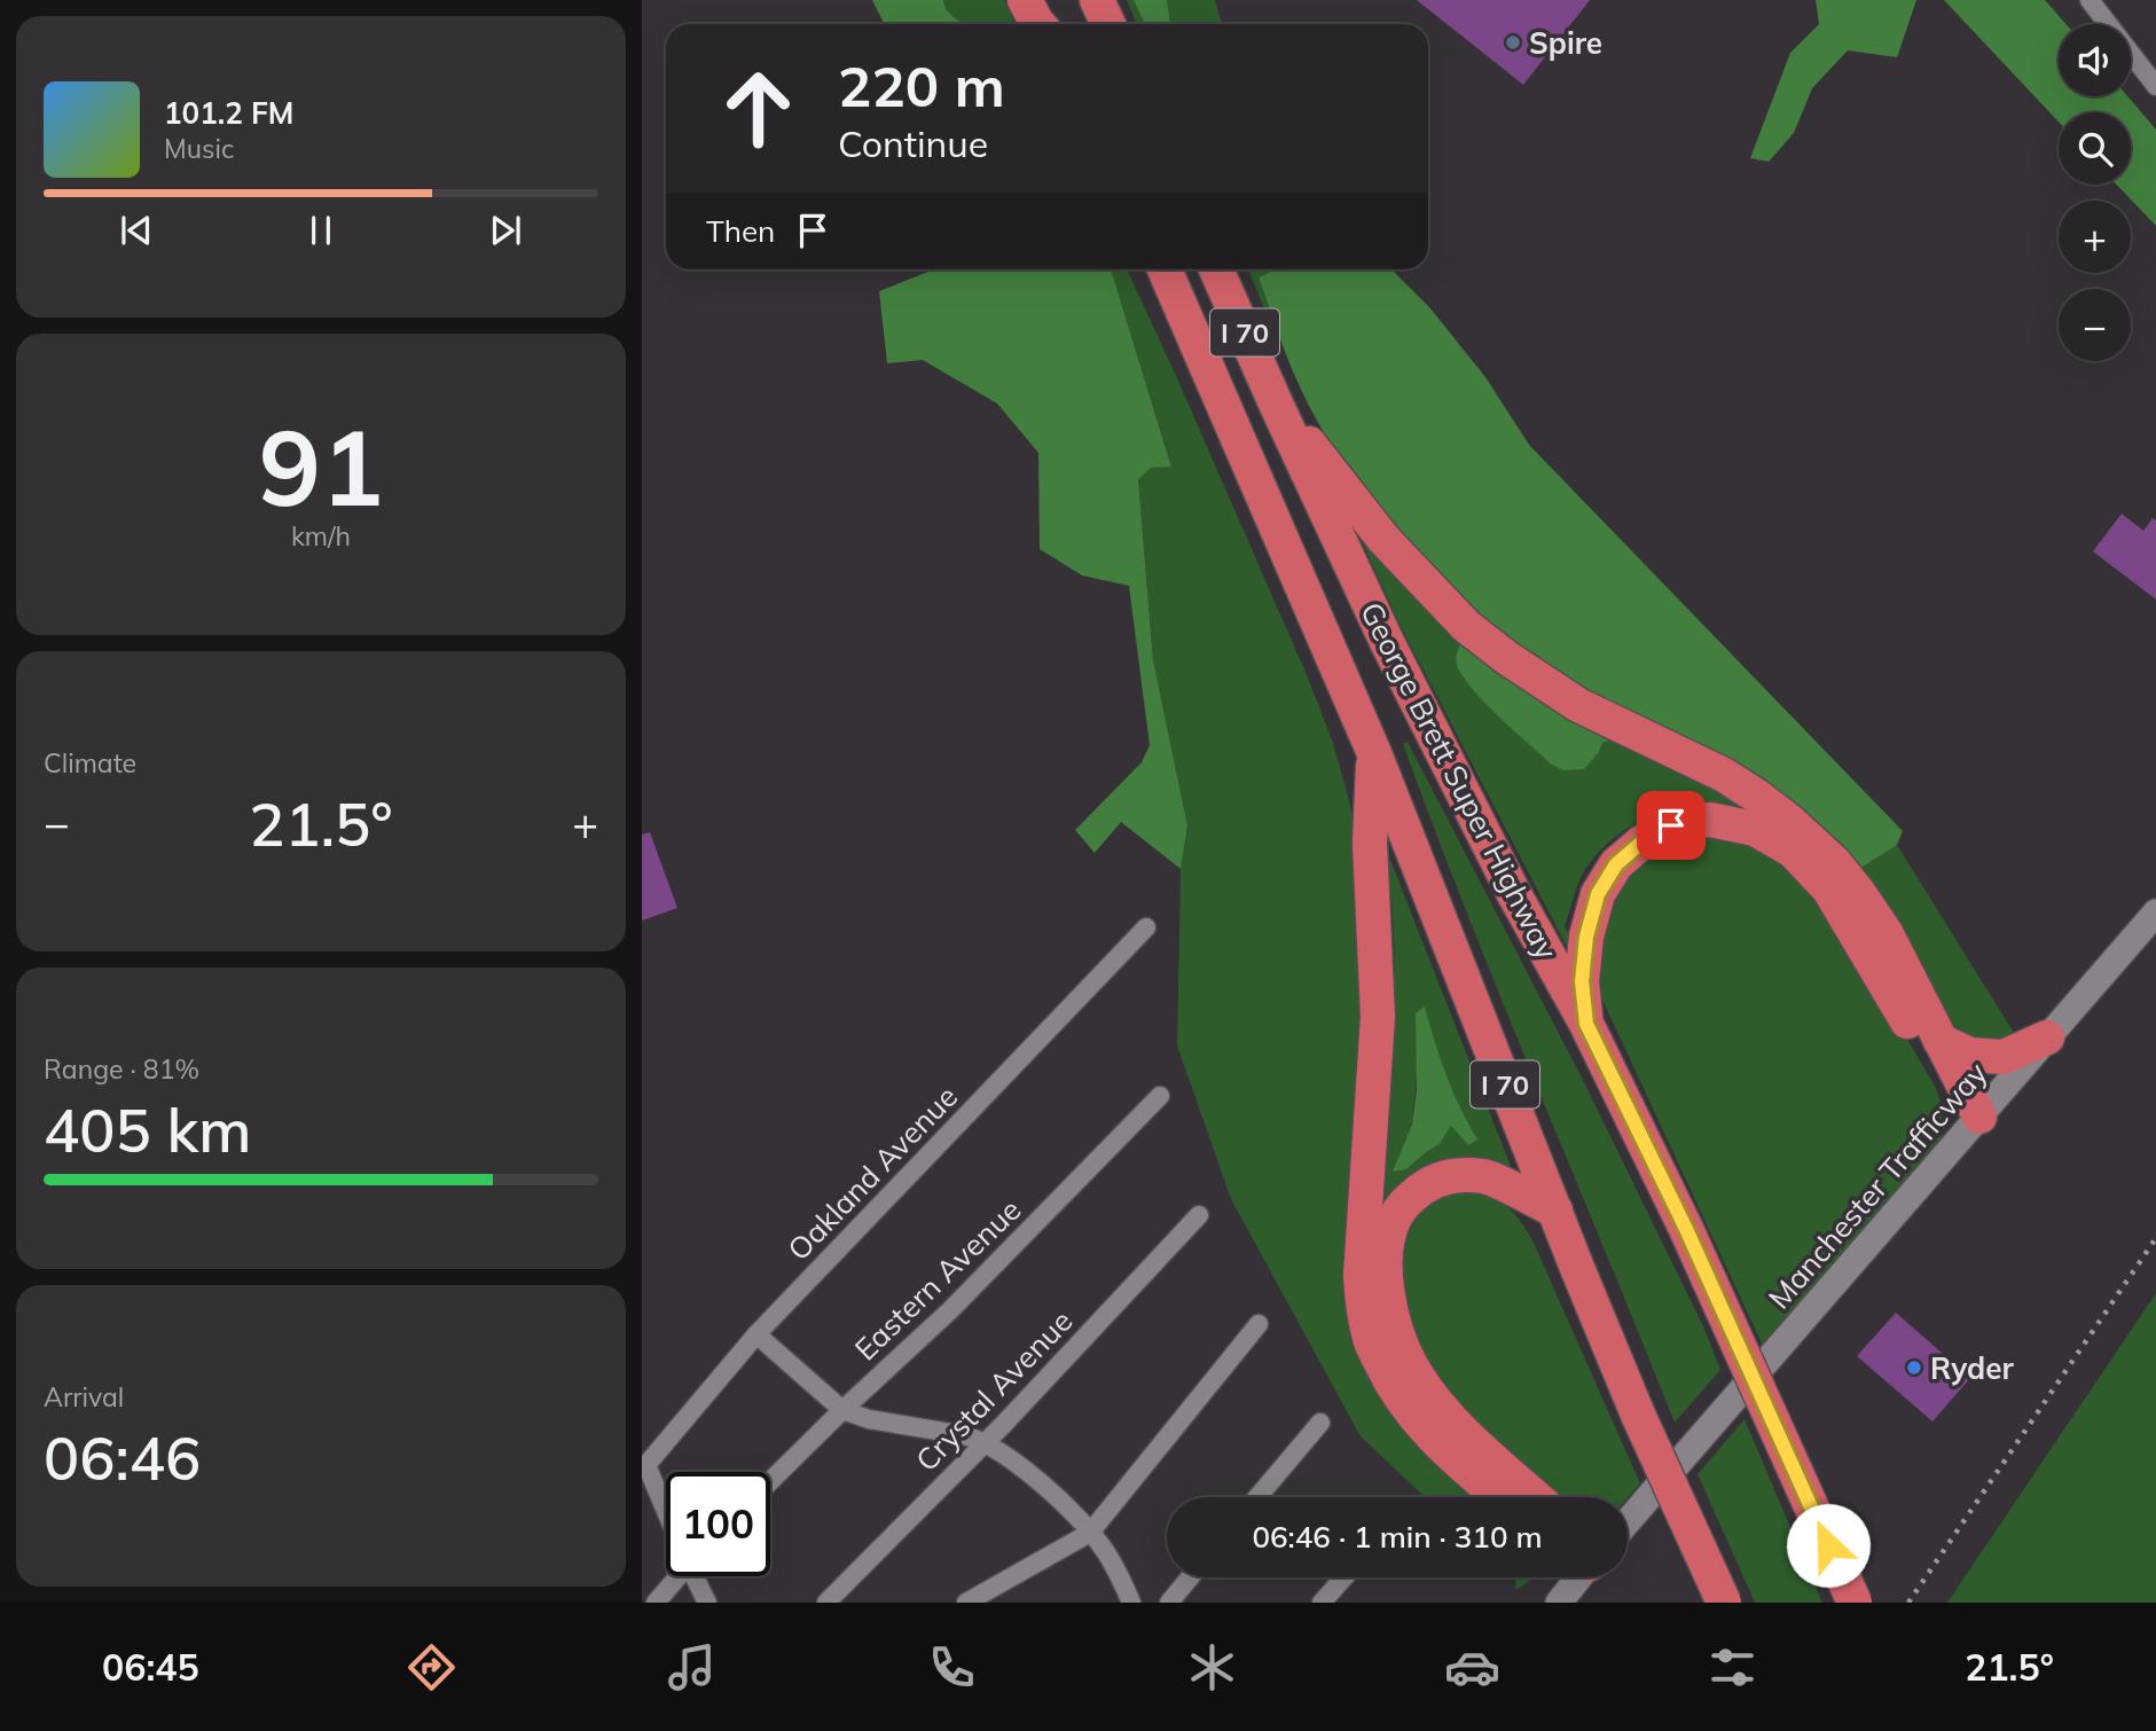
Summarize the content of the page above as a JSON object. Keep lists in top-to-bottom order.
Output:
{
  "streets": {
    "highway": ["I 70", "George Brett Super Highway"],
    "main road": ["Manchester Trafficway"],
    "street": ["Oakland Avenue", "Eastern Avenue", "Crystal Avenue"]
  },
  "places": ["Spire", "Ryder"],
  "page": {
    "map_buttons": ["+", "−"],
    "turn": ["220 m", "Continue"],
    "song": ["101.2 FM", "Music"],
    "then": "Then",
    "tile": [
      ["91", "km/h"],
      "Climate",
      ["Range · 81%", "405 km"],
      ["Arrival", "06:46"]
    ],
    "heat": ["−", "21.5°", "+"],
    "limit": "100",
    "trip": "06:46 · 1 min · 310 m",
    "tabs": ["06:45", "21.5°"]
  }
}
